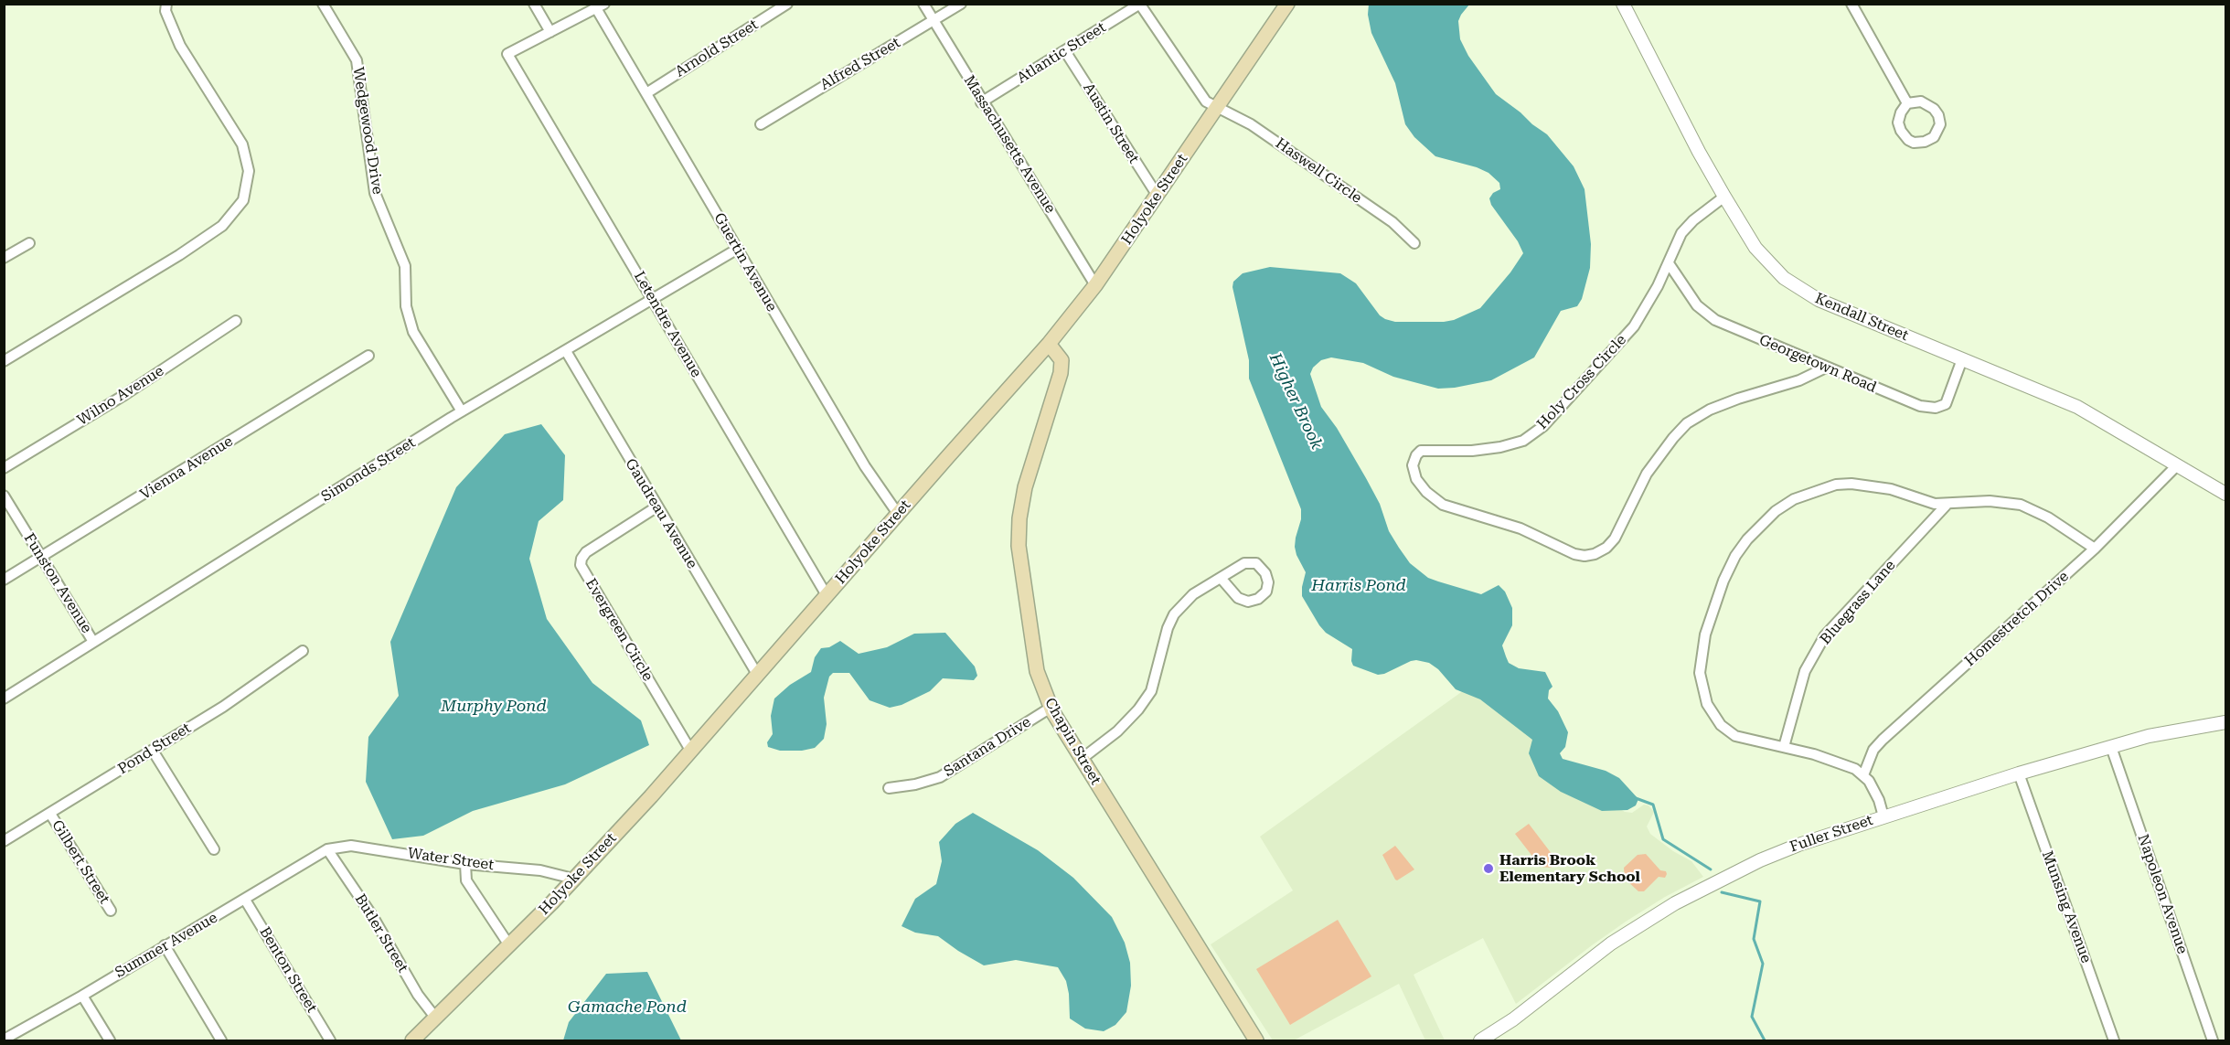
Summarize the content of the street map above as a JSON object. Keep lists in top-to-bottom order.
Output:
{
  "streets": {
    "main road": ["Holyoke Street", "Chapin Street"],
    "street": [
      "Arnold Street",
      "Atlantic Street",
      "Alfred Street",
      "Austin Street",
      "Wedgewood Drive",
      "Massachusetts Avenue",
      "Haswell Circle",
      "Guertin Avenue",
      "Kendall Street",
      "Letendre Avenue",
      "Georgetown Road",
      "Holy Cross Circle",
      "Wilno Avenue",
      "Vienna Avenue",
      "Simonds Street",
      "Gaudreau Avenue",
      "Funston Avenue",
      "Bluegrass Lane",
      "Homestretch Drive",
      "Evergreen Circle",
      "Santana Drive",
      "Pond Street",
      "Fuller Street",
      "Water Street",
      "Gilbert Street",
      "Napoleon Avenue",
      "Munsing Avenue",
      "Butler Street",
      "Summer Avenue",
      "Benton Street"
    ]
  },
  "crossings": [
    ["Arnold Street", "Guertin Avenue"],
    ["Atlantic Street", "Austin Street"],
    ["Atlantic Street", "Massachusetts Avenue"],
    ["Atlantic Street", "Haswell Circle"],
    ["Alfred Street", "Massachusetts Avenue"],
    ["Austin Street", "Holyoke Street"],
    ["Wedgewood Drive", "Simonds Street"],
    ["Massachusetts Avenue", "Holyoke Street"],
    ["Haswell Circle", "Holyoke Street"],
    ["Holyoke Street", "Guertin Avenue"],
    ["Holyoke Street", "Letendre Avenue"],
    ["Holyoke Street", "Gaudreau Avenue"],
    ["Holyoke Street", "Evergreen Circle"],
    ["Holyoke Street", "Chapin Street"],
    ["Holyoke Street", "Water Street"],
    ["Holyoke Street", "Butler Street"],
    ["Guertin Avenue", "Simonds Street"],
    ["Kendall Street", "Georgetown Road"],
    ["Kendall Street", "Holy Cross Circle"],
    ["Kendall Street", "Homestretch Drive"],
    ["Letendre Avenue", "Simonds Street"],
    ["Georgetown Road", "Holy Cross Circle"],
    ["Vienna Avenue", "Funston Avenue"],
    ["Simonds Street", "Gaudreau Avenue"],
    ["Simonds Street", "Funston Avenue"],
    ["Gaudreau Avenue", "Evergreen Circle"],
    ["Chapin Street", "Santana Drive"],
    ["Pond Street", "Gilbert Street"],
    ["Fuller Street", "Napoleon Avenue"],
    ["Fuller Street", "Munsing Avenue"],
    ["Water Street", "Butler Street"],
    ["Water Street", "Summer Avenue"],
    ["Butler Street", "Summer Avenue"],
    ["Summer Avenue", "Benton Street"]
  ],
  "water": [
    "Higher Brook",
    "Harris Pond",
    "Murphy Pond",
    "Gamache Pond"
  ],
  "places": ["Harris Brook Elementary School"]
}
